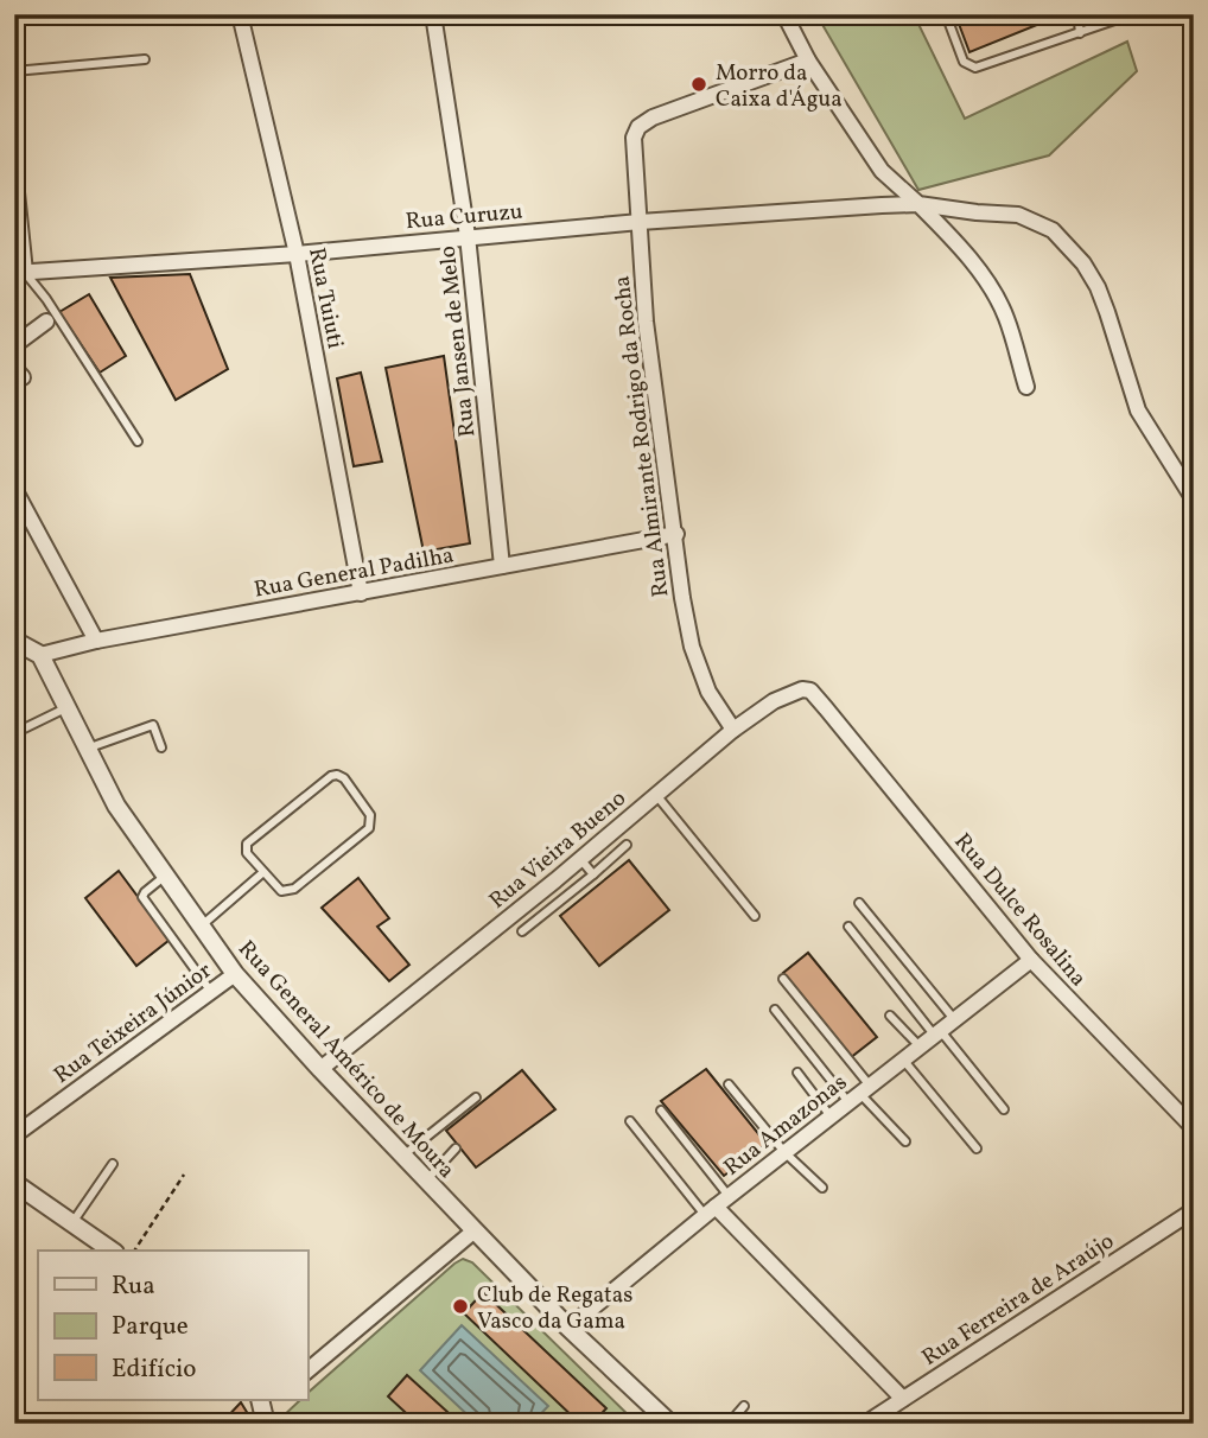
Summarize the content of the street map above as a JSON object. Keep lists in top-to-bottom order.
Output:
{
  "streets": {
    "street": [
      "Rua Curuzu",
      "Rua Tuiuti",
      "Rua Jansen de Melo",
      "Rua Almirante Rodrigo da Rocha",
      "Rua General Padilha",
      "Rua Vieira Bueno",
      "Rua Dulce Rosalina",
      "Rua Teixeira Júnior",
      "Rua General Américo de Moura",
      "Rua Amazonas",
      "Rua Ferreira de Araújo"
    ]
  },
  "crossings": [
    ["Rua Curuzu", "Rua Tuiuti"],
    ["Rua Curuzu", "Rua Jansen de Melo"],
    ["Rua Curuzu", "Rua Almirante Rodrigo da Rocha"],
    ["Rua Tuiuti", "Rua General Padilha"],
    ["Rua Jansen de Melo", "Rua General Padilha"],
    ["Rua Almirante Rodrigo da Rocha", "Rua General Padilha"],
    ["Rua Almirante Rodrigo da Rocha", "Rua Vieira Bueno"],
    ["Rua General Padilha", "Rua General Américo de Moura"],
    ["Rua Vieira Bueno", "Rua Dulce Rosalina"],
    ["Rua Vieira Bueno", "Rua General Américo de Moura"],
    ["Rua Dulce Rosalina", "Rua Amazonas"],
    ["Rua Teixeira Júnior", "Rua General Américo de Moura"],
    ["Rua General Américo de Moura", "Rua Amazonas"]
  ],
  "places": ["Morro da Caixa d'Água", "Club de Regatas Vasco da Gama"],
  "legend": ["Rua", "Parque", "Edifício"]
}
